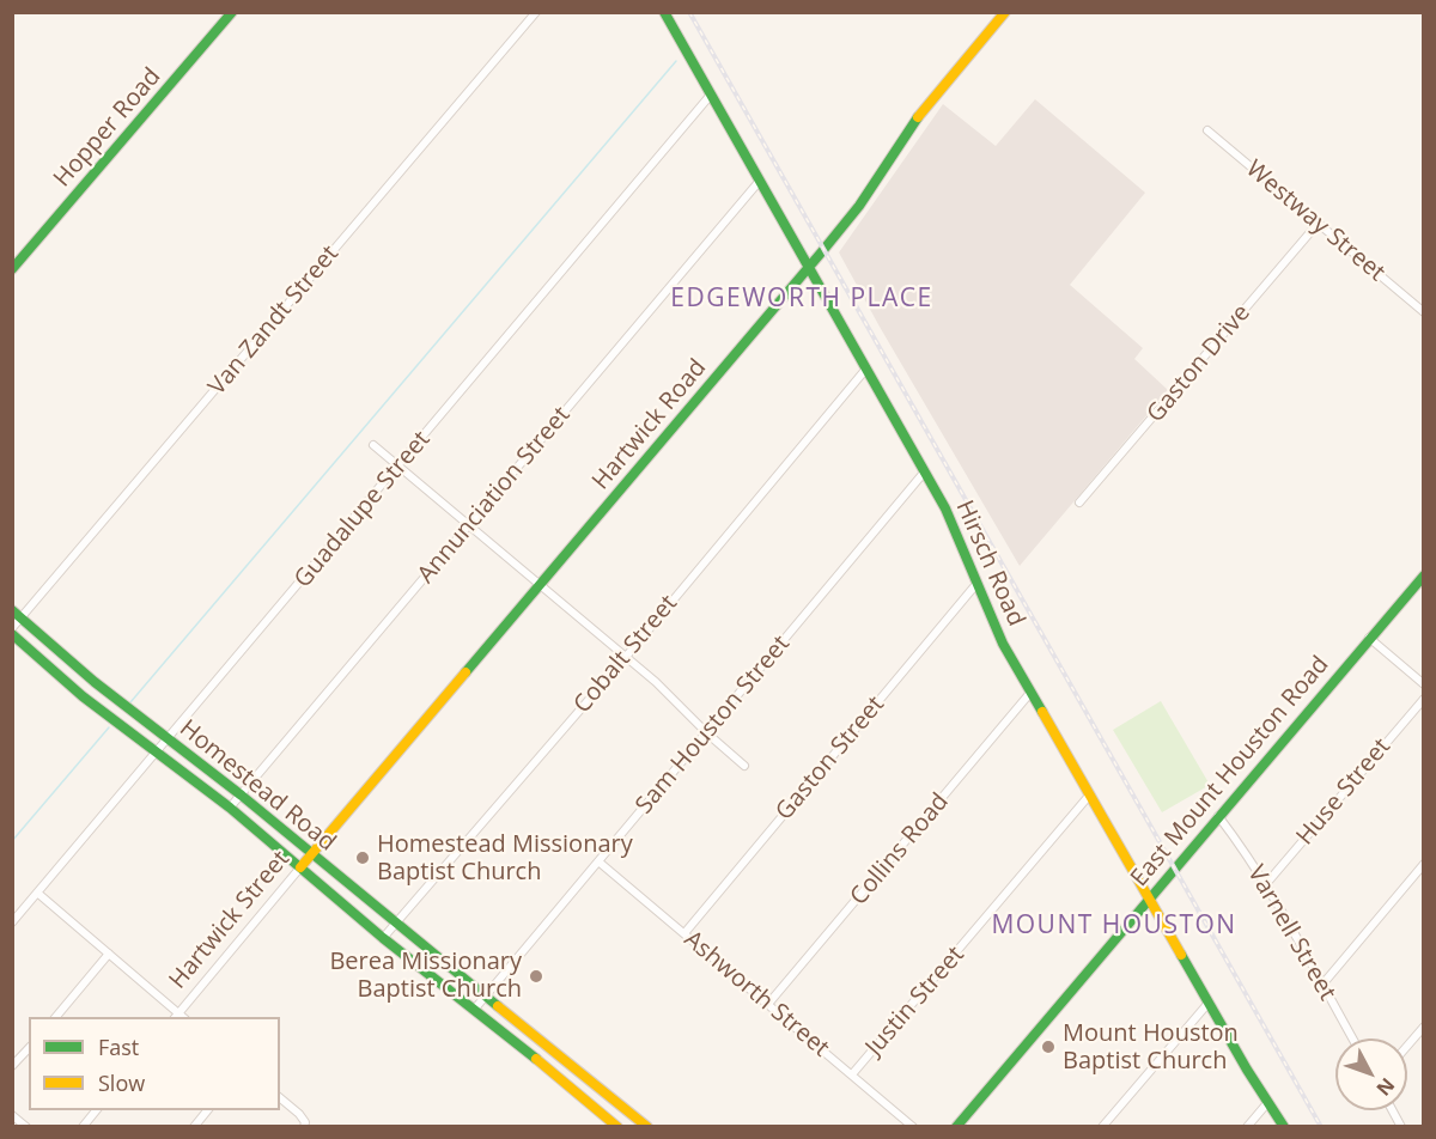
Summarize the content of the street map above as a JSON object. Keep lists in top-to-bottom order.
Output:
{
  "streets": {
    "main road": [
      "Hopper Road",
      "Hartwick Road",
      "Hirsch Road",
      "East Mount Houston Road",
      "Homestead Road",
      "Hartwick Street"
    ],
    "street": [
      "Westway Street",
      "Van Zandt Street",
      "Gaston Drive",
      "Annunciation Street",
      "Guadalupe Street",
      "Cobalt Street",
      "Sam Houston Street",
      "Gaston Street",
      "Huse Street",
      "Collins Road",
      "Varnell Street",
      "Ashworth Street",
      "Justin Street"
    ]
  },
  "crossings": [
    ["Westway Street", "Gaston Drive"],
    ["Van Zandt Street", "Homestead Road"],
    ["Hartwick Road", "Hirsch Road"],
    ["Hartwick Road", "Homestead Road"],
    ["Hartwick Road", "Hartwick Street"],
    ["Annunciation Street", "Hirsch Road"],
    ["Annunciation Street", "Homestead Road"],
    ["Guadalupe Street", "Hirsch Road"],
    ["Guadalupe Street", "Homestead Road"],
    ["Hirsch Road", "Cobalt Street"],
    ["Hirsch Road", "Sam Houston Street"],
    ["Hirsch Road", "Gaston Street"],
    ["Hirsch Road", "East Mount Houston Road"],
    ["Hirsch Road", "Collins Road"],
    ["Hirsch Road", "Justin Street"],
    ["Cobalt Street", "Homestead Road"],
    ["Sam Houston Street", "Homestead Road"],
    ["Sam Houston Street", "Ashworth Street"],
    ["Gaston Street", "Ashworth Street"],
    ["East Mount Houston Road", "Varnell Street"],
    ["Homestead Road", "Hartwick Street"],
    ["Huse Street", "Varnell Street"],
    ["Collins Road", "Ashworth Street"],
    ["Ashworth Street", "Justin Street"]
  ],
  "districts": ["EDGEWORTH PLACE", "MOUNT HOUSTON"],
  "places": ["Homestead Missionary Baptist Church", "Berea Missionary Baptist Church", "Mount Houston Baptist Church"],
  "legend": ["Fast", "Slow"],
  "north": "bottom right"
}
